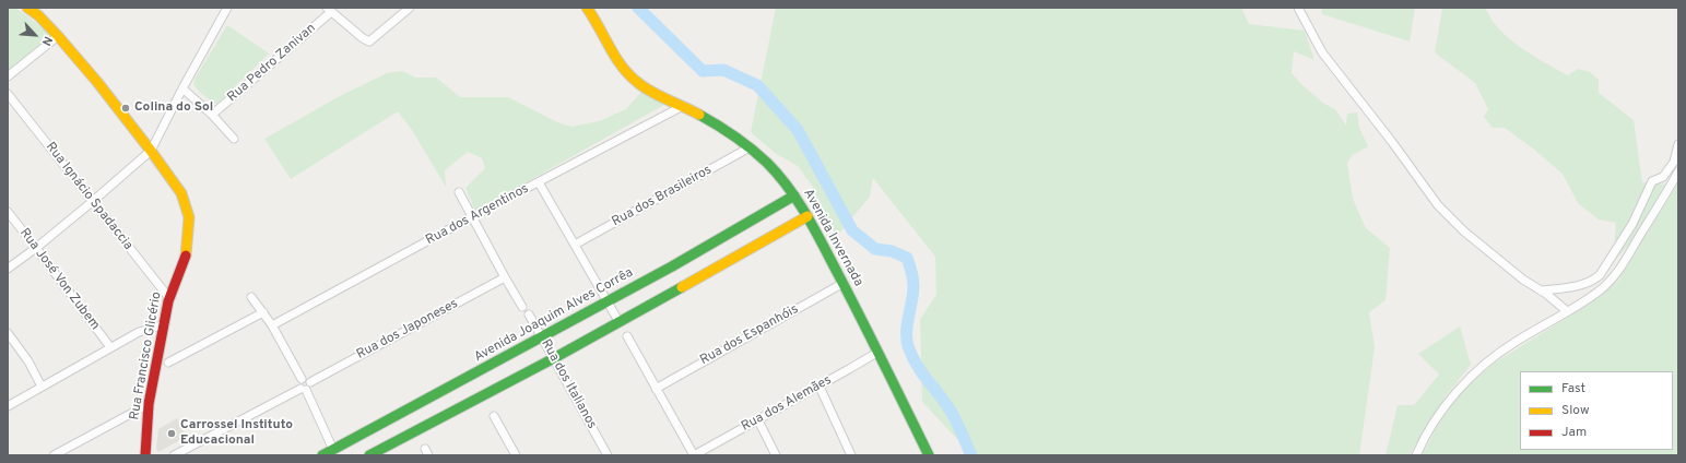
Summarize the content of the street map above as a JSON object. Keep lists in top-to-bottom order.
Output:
{
  "streets": {
    "main road": ["Avenida Invernada", "Avenida Joaquim Alves Corrêa", "Rua Francisco Glicério"],
    "street": [
      "Rua Pedro Zanivan",
      "Rua Ignácio Spadaccia",
      "Rua dos Brasileiros",
      "Rua dos Argentinos",
      "Rua José Von Zubem",
      "Rua dos Japoneses",
      "Rua dos Espanhóis",
      "Rua dos Italianos",
      "Rua dos Alemães"
    ]
  },
  "crossings": [
    ["Rua Ignácio Spadaccia", "Rua Francisco Glicério"],
    ["Rua dos Brasileiros", "Avenida Invernada"],
    ["Rua dos Argentinos", "Avenida Invernada"],
    ["Avenida Invernada", "Avenida Joaquim Alves Corrêa"],
    ["Avenida Invernada", "Rua dos Espanhóis"],
    ["Avenida Invernada", "Rua dos Alemães"],
    ["Avenida Joaquim Alves Corrêa", "Rua dos Italianos"]
  ],
  "places": ["Colina do Sol", "Carrossel Instituto Educacional"],
  "legend": ["Fast", "Slow", "Jam"],
  "north": "bottom right"
}
